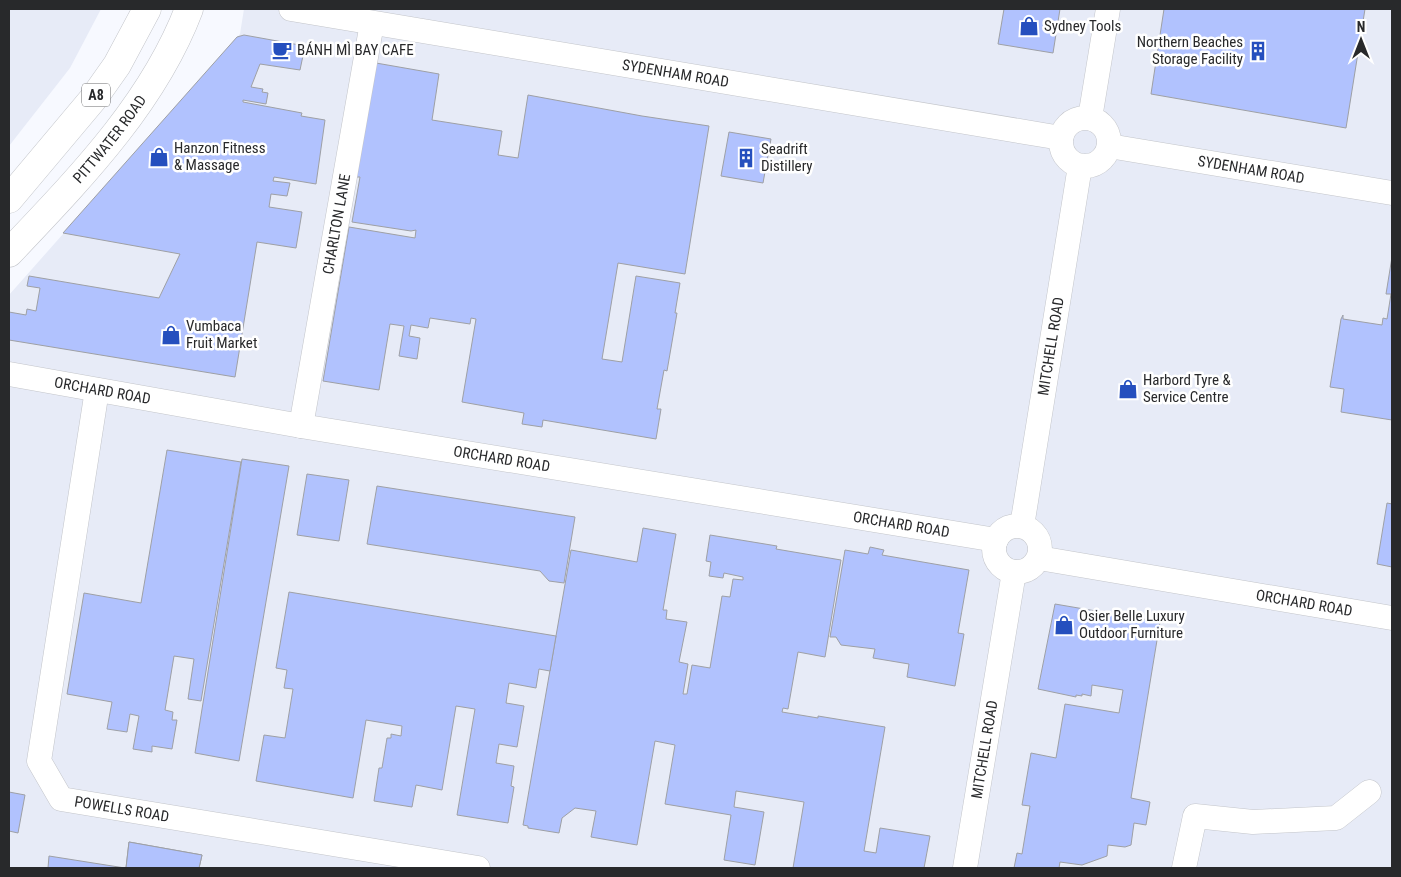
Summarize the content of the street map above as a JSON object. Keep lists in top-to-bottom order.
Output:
{
  "streets": {
    "highway": ["A8", "PITTWATER ROAD"],
    "street": [
      "SYDENHAM ROAD",
      "CHARLTON LANE",
      "MITCHELL ROAD",
      "ORCHARD ROAD",
      "POWELLS ROAD"
    ]
  },
  "crossings": [
    ["SYDENHAM ROAD", "CHARLTON LANE"],
    ["SYDENHAM ROAD", "MITCHELL ROAD"],
    ["CHARLTON LANE", "ORCHARD ROAD"],
    ["MITCHELL ROAD", "ORCHARD ROAD"],
    ["ORCHARD ROAD", "POWELLS ROAD"]
  ],
  "places": {
    "shop": [
      "Sydney Tools",
      "Hanzon Fitness & Massage",
      "Vumbaca Fruit Market",
      "Harbord Tyre & Service Centre",
      "Osier Belle Luxury Outdoor Furniture"
    ],
    "cafe": ["BÁNH MÌ BAY CAFE"],
    "building": ["Northern Beaches Storage Facility", "Seadrift Distillery"]
  },
  "north": "top"
}
